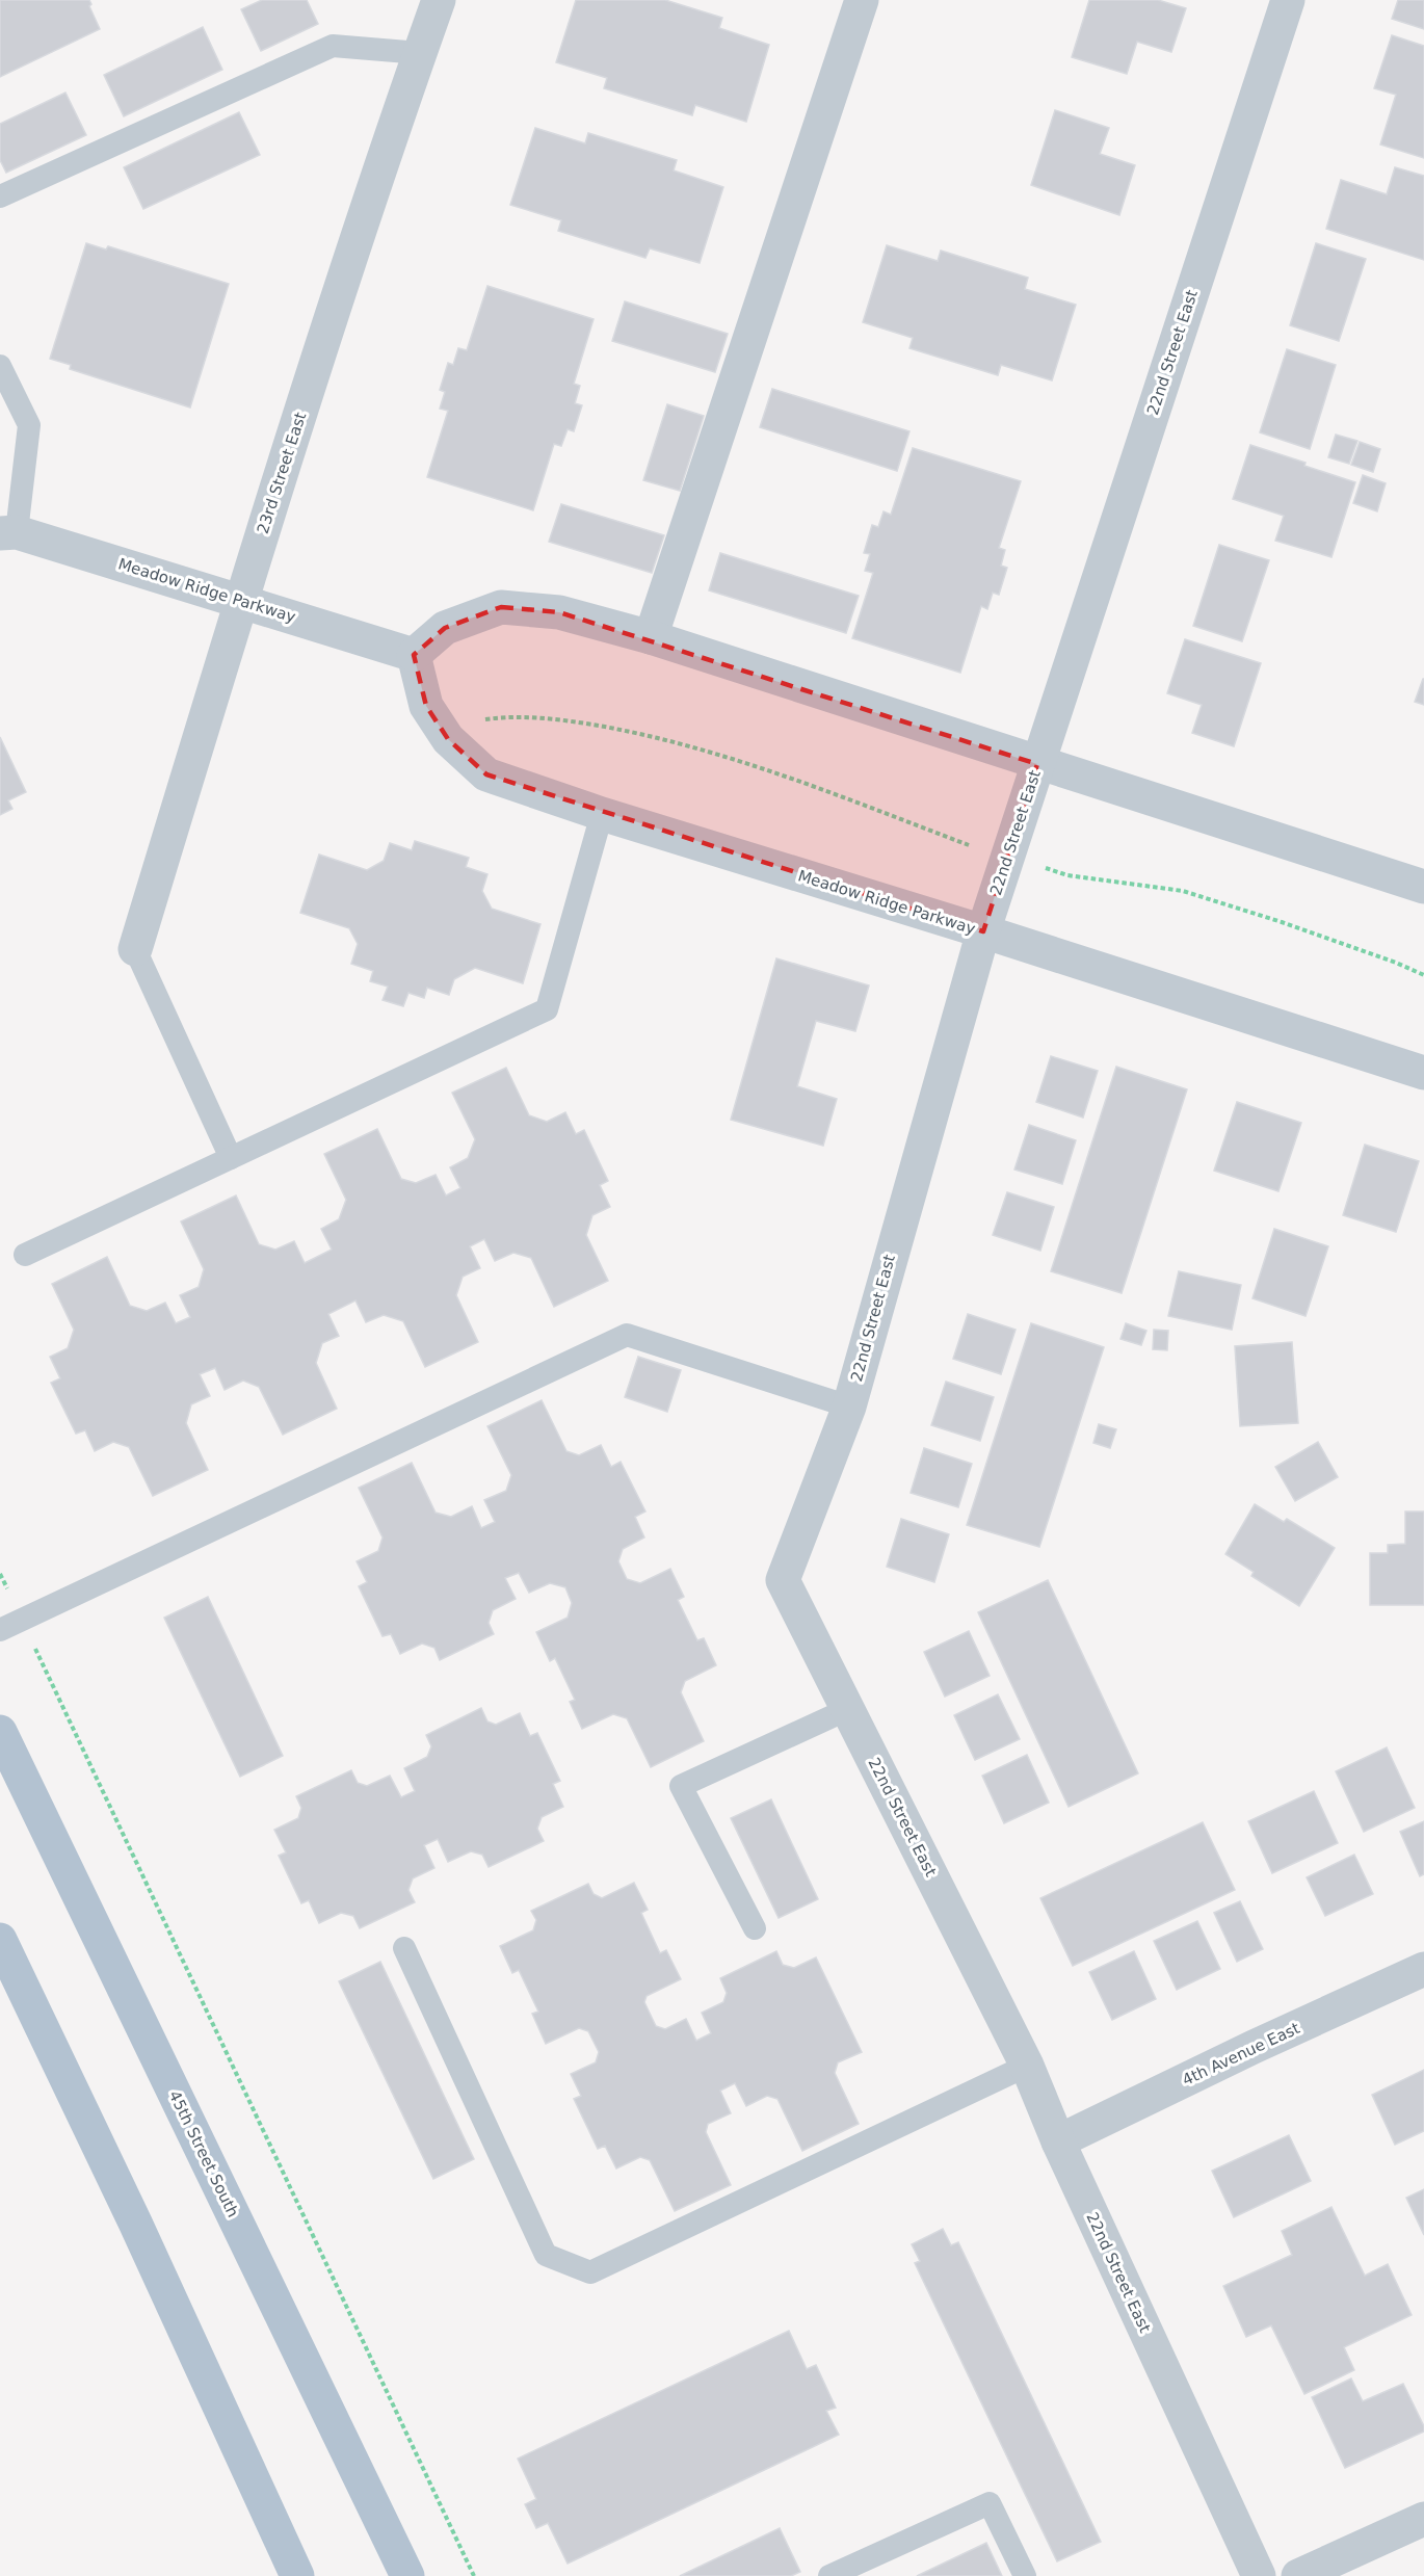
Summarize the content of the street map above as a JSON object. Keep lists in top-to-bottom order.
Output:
{
  "streets": {
    "main road": ["45th Street South"],
    "street": [
      "22nd Street East",
      "23rd Street East",
      "Meadow Ridge Parkway",
      "4th Avenue East"
    ]
  },
  "crossings": [
    ["22nd Street East", "Meadow Ridge Parkway"],
    ["22nd Street East", "4th Avenue East"],
    ["23rd Street East", "Meadow Ridge Parkway"]
  ]
}
